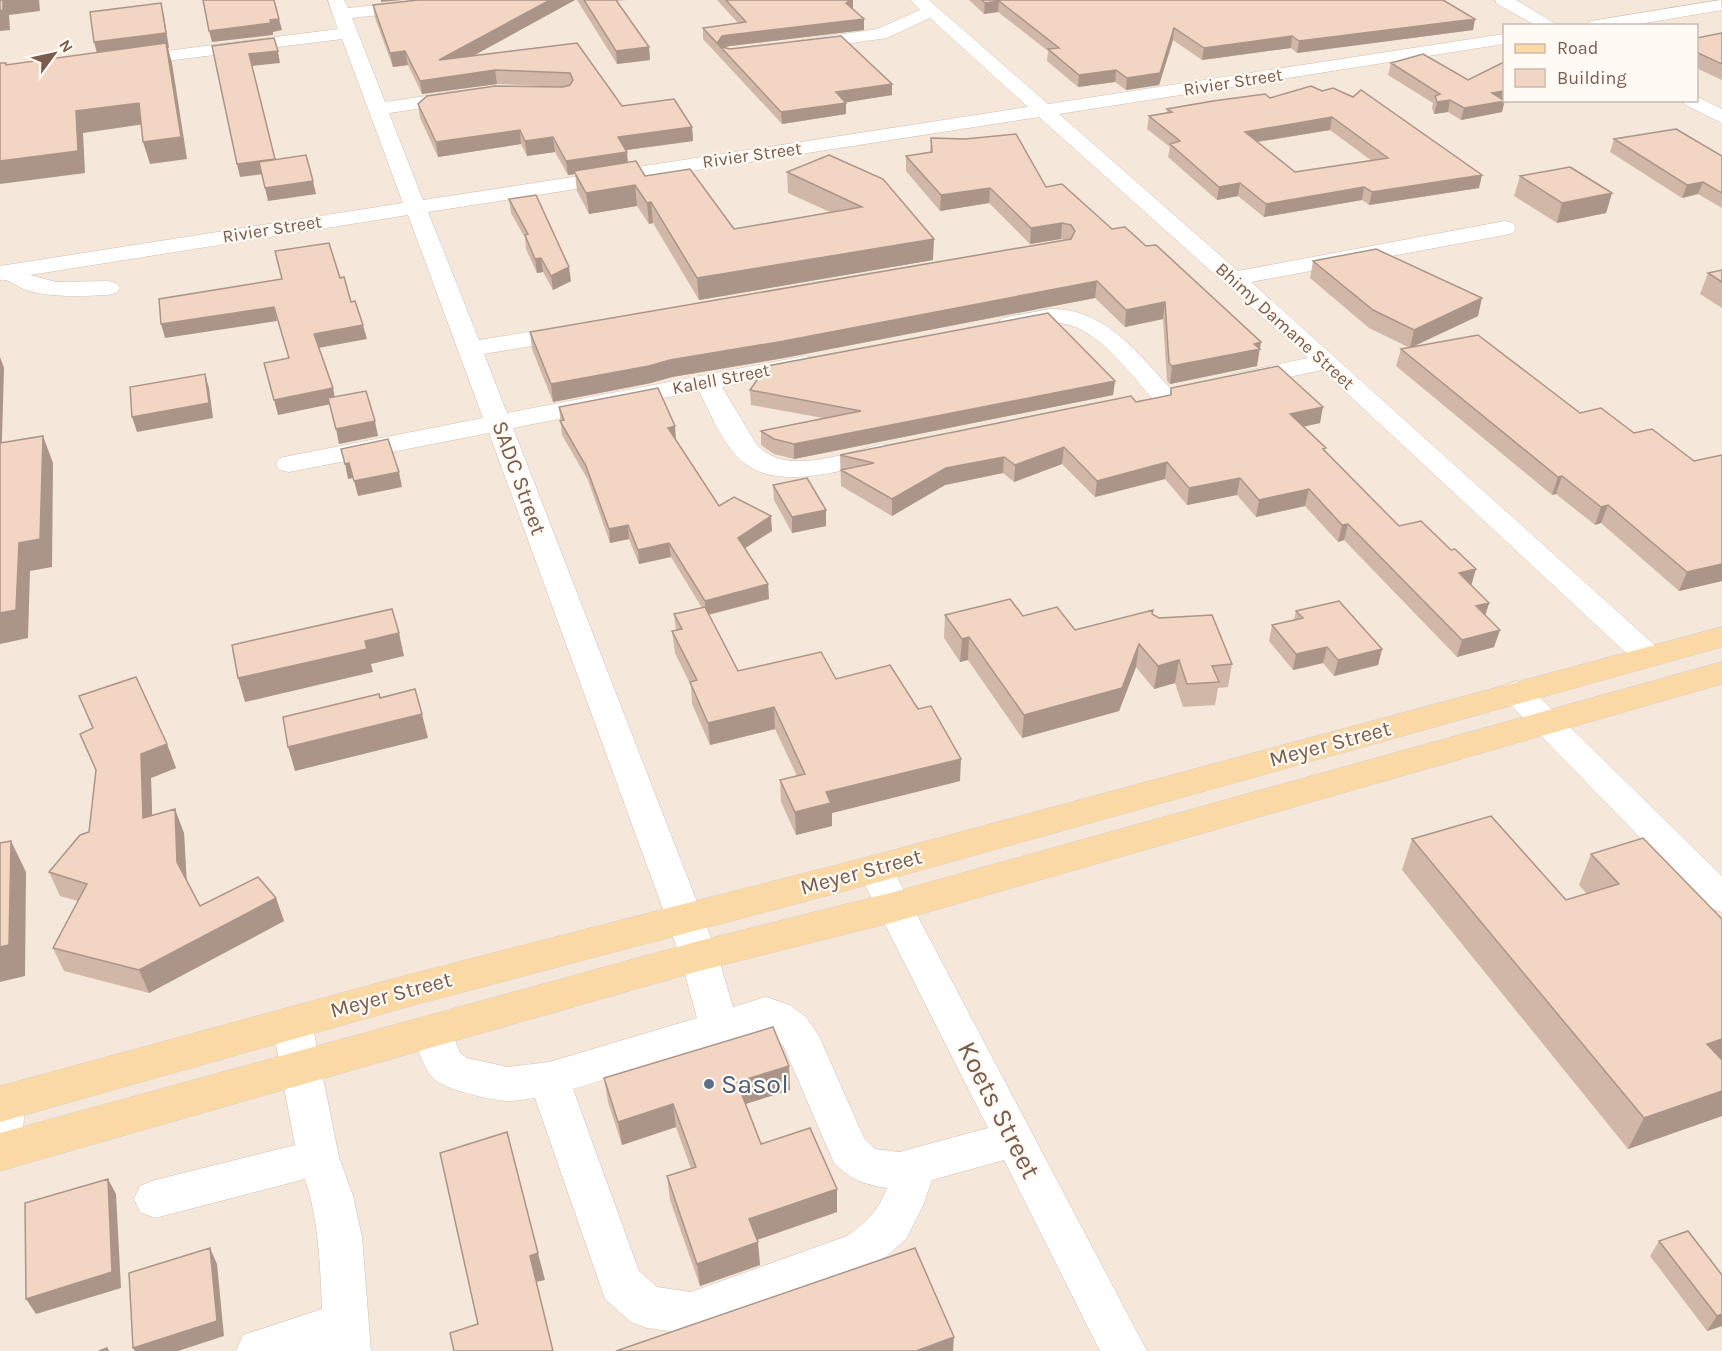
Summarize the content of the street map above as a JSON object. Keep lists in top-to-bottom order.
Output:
{
  "streets": {
    "main road": ["Meyer Street"],
    "street": [
      "Rivier Street",
      "Bhimy Damane Street",
      "Kalell Street",
      "SADC Street",
      "Koets Street"
    ]
  },
  "crossings": [
    ["Rivier Street", "Bhimy Damane Street"],
    ["Rivier Street", "SADC Street"],
    ["Bhimy Damane Street", "Meyer Street"],
    ["Kalell Street", "SADC Street"],
    ["SADC Street", "Meyer Street"],
    ["Meyer Street", "Koets Street"]
  ],
  "places": ["Sasol"],
  "legend": ["Road", "Building"],
  "north": "top right"
}
